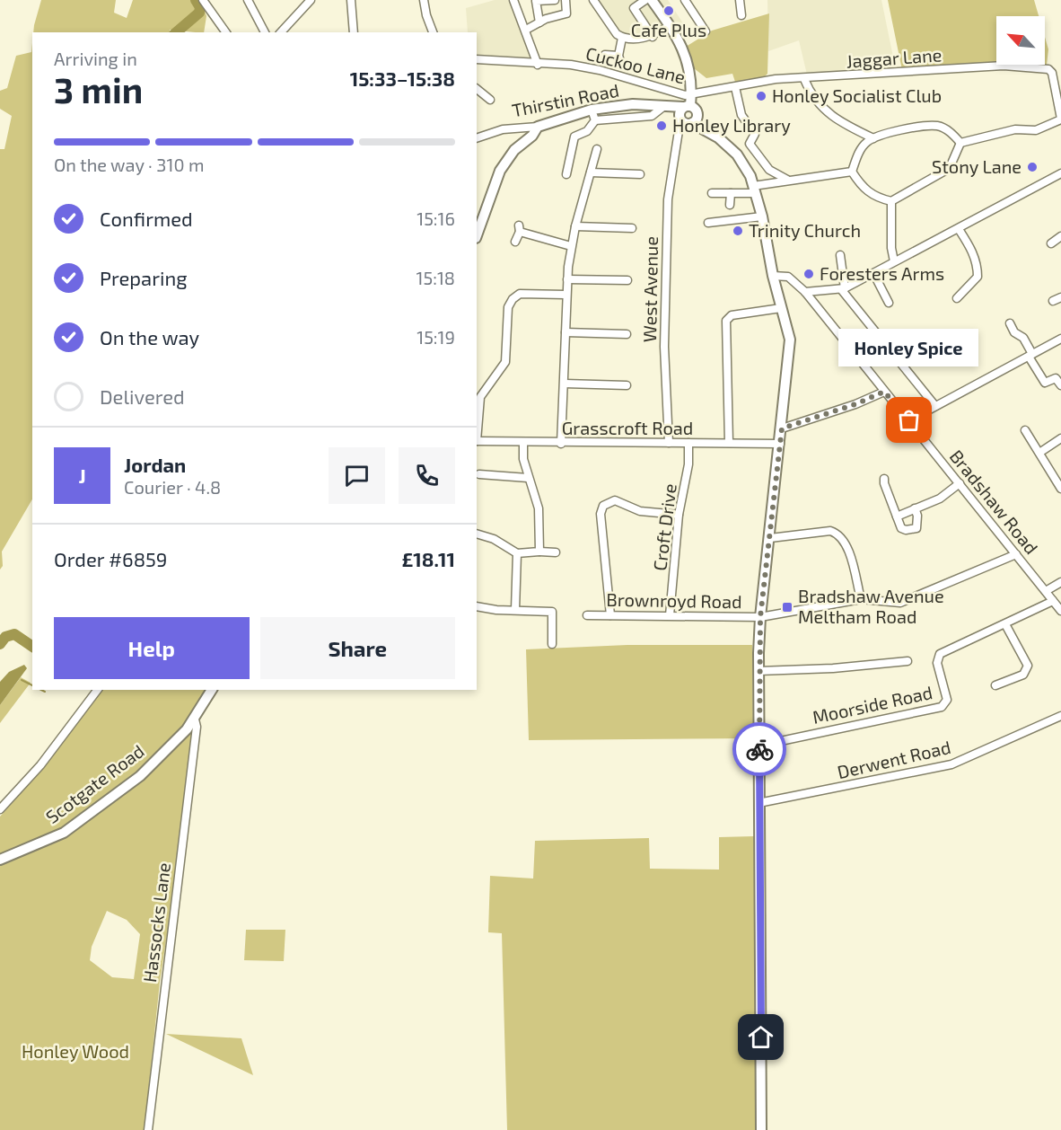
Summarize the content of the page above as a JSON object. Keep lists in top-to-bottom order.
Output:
{
  "streets": {
    "street": [
      "Jaggar Lane",
      "Cuckoo Lane",
      "Thirstin Road",
      "West Avenue",
      "Grasscroft Road",
      "Bradshaw Road",
      "Croft Drive",
      "Brownroyd Road",
      "Moorside Road",
      "Derwent Road",
      "Scotgate Road",
      "Hassocks Lane"
    ]
  },
  "crossings": [
    ["Jaggar Lane", "Cuckoo Lane"],
    ["West Avenue", "Grasscroft Road"],
    ["Grasscroft Road", "Croft Drive"],
    ["Bradshaw Road", "Brownroyd Road"],
    ["Bradshaw Road", "Moorside Road"],
    ["Croft Drive", "Brownroyd Road"],
    ["Scotgate Road", "Hassocks Lane"]
  ],
  "parks": ["Honley Wood"],
  "places": {
    "other": [
      "Cafe Plus",
      "Honley Socialist Club",
      "Honley Library",
      "Stony Lane",
      "Trinity Church",
      "Foresters Arms",
      "Honley Spice"
    ],
    "transit": ["Bradshaw Avenue Meltham Road"]
  },
  "north": "top left",
  "page": {
    "heading": ["3 min", "Arriving in", "15:33–15:38"],
    "panel": [
      "Jordan",
      "Courier · 4.8",
      "Order #6859",
      "£18.11"
    ],
    "bar": "On the way · 310 m",
    "list": [
      ["Confirmed", "15:16"],
      ["Preparing", "15:18"],
      ["On the way", "15:19"],
      "Delivered"
    ],
    "bubble": "Honley Spice",
    "round": "J",
    "buttons": ["Help", "Share"]
  }
}
